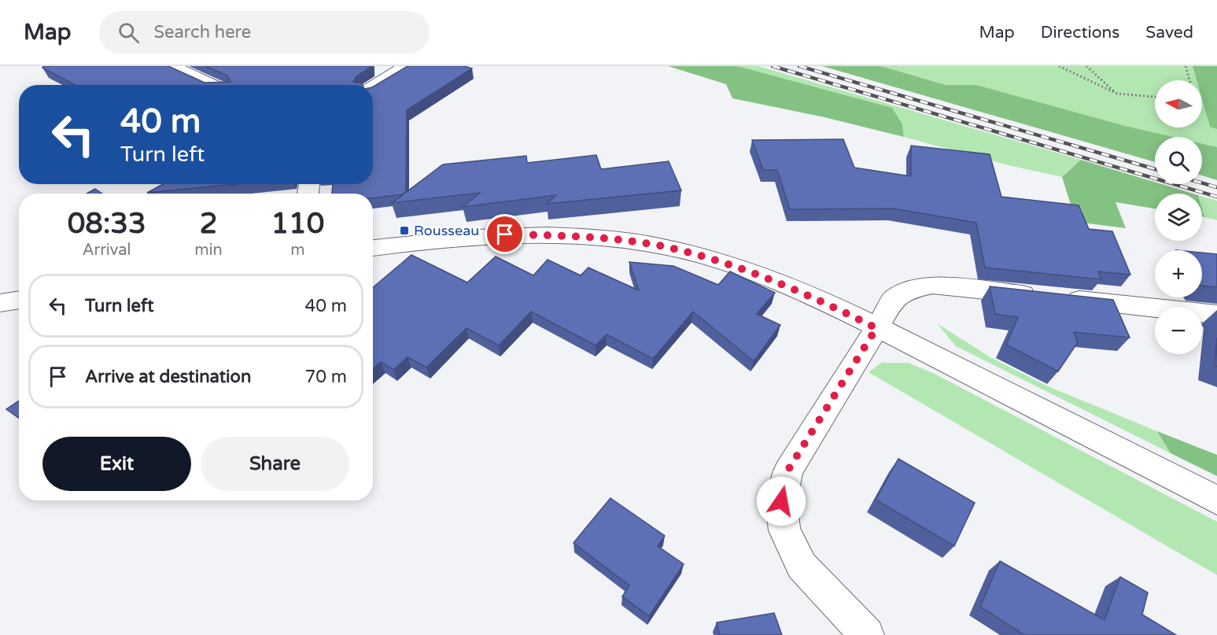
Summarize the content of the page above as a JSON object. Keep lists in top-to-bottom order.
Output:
{
  "places": {
    "transit": ["Rousseau"]
  },
  "north": "left",
  "page": {
    "header": "Map",
    "search": "Search here",
    "nav": ["Map", "Directions", "Saved"],
    "map_buttons": ["+", "−"],
    "turn": ["40 m", "Turn left"],
    "eta": [
      "08:33",
      "Arrival",
      "2",
      "min",
      "110",
      "m"
    ],
    "list": [
      {
        "name": "Turn left",
        "value": "40 m"
      },
      {
        "name": "Arrive at destination",
        "value": "70 m"
      }
    ],
    "buttons": ["Exit", "Share"]
  }
}
